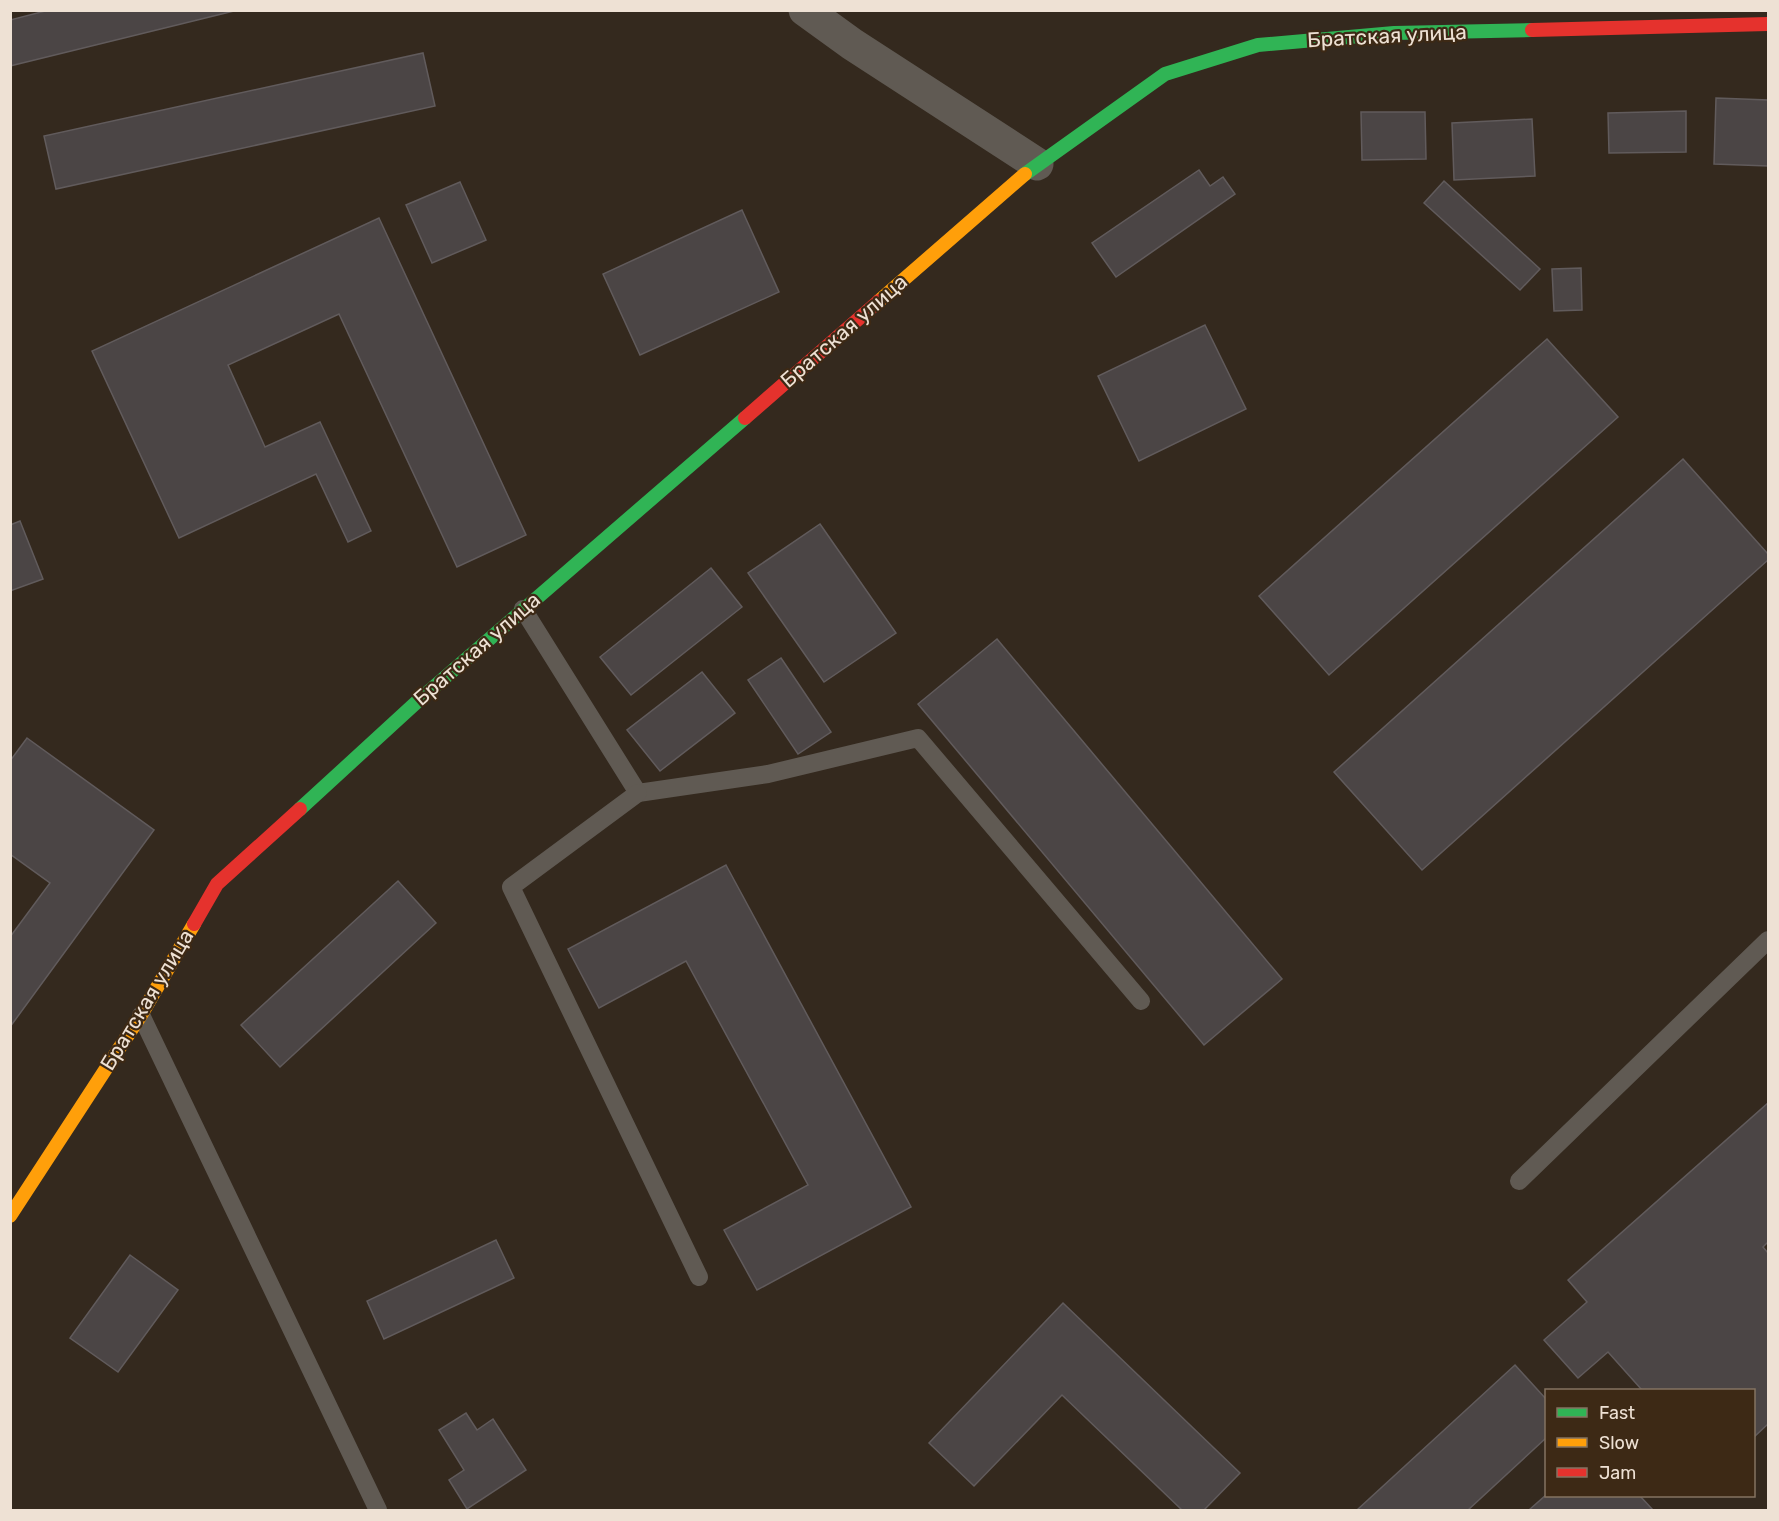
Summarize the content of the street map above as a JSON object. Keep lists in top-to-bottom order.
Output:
{
  "streets": {
    "street": ["Братская улица"]
  },
  "legend": ["Fast", "Slow", "Jam"]
}
